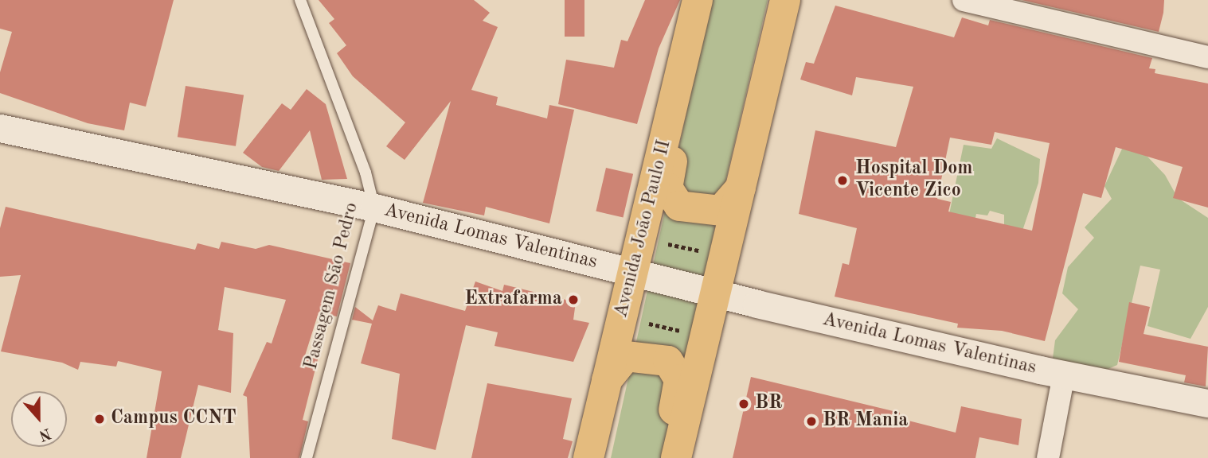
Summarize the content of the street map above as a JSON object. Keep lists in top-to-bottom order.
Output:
{
  "streets": {
    "main road": ["Avenida João Paulo II"],
    "street": ["Avenida Lomas Valentinas"],
    "lane": ["Passagem São Pedro"]
  },
  "crossings": [
    ["Avenida João Paulo II", "Avenida Lomas Valentinas"],
    ["Avenida Lomas Valentinas", "Passagem São Pedro"]
  ],
  "places": [
    "Hospital Dom Vicente Zico",
    "Extrafarma",
    "BR",
    "Campus CCNT",
    "BR Mania"
  ],
  "north": "bottom"
}
